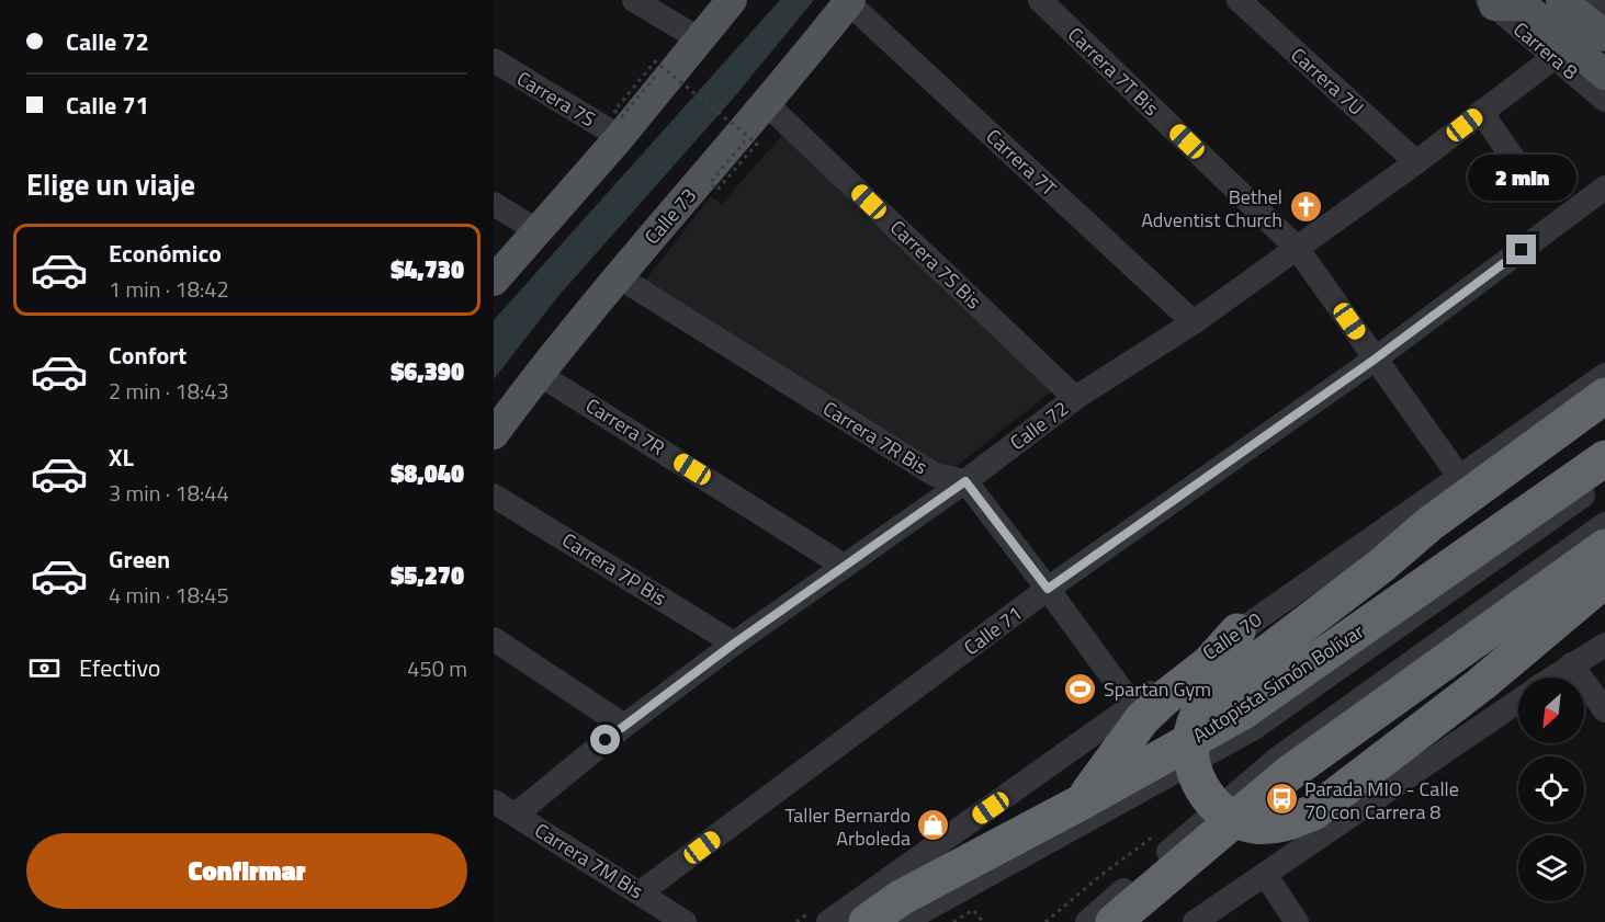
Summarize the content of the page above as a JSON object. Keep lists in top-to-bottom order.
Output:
{
  "streets": {
    "highway": ["Autopista Simón Bolívar"],
    "main road": ["Carrera 8", "Calle 73"],
    "street": [
      "Carrera 7T Bis",
      "Carrera 7U",
      "Carrera 7S",
      "Carrera 7T",
      "Carrera 7S Bis",
      "Calle 72",
      "Carrera 7R",
      "Carrera 7R Bis",
      "Carrera 7P Bis",
      "Calle 71",
      "Calle 70",
      "Carrera 7M Bis"
    ]
  },
  "crossings": [
    ["Carrera 8", "Calle 72"],
    ["Carrera 7T Bis", "Calle 72"],
    ["Carrera 7T Bis", "Calle 71"],
    ["Carrera 7T Bis", "Calle 70"],
    ["Carrera 7U", "Calle 72"],
    ["Carrera 7T", "Calle 73"],
    ["Carrera 7T", "Calle 72"],
    ["Calle 73", "Carrera 7S Bis"],
    ["Calle 73", "Carrera 7R"],
    ["Calle 73", "Carrera 7R Bis"],
    ["Carrera 7S Bis", "Calle 72"],
    ["Calle 72", "Carrera 7R"],
    ["Calle 72", "Carrera 7R Bis"],
    ["Calle 72", "Carrera 7P Bis"],
    ["Calle 72", "Carrera 7M Bis"],
    ["Calle 71", "Carrera 7M Bis"]
  ],
  "places": {
    "church": ["Bethel Adventist Church"],
    "sports": ["Spartan Gym"],
    "bus stop": ["Parada MIO - Calle 70 con Carrera 8"],
    "shop": ["Taller Bernardo Arboleda"]
  },
  "north": "bottom left",
  "page": {
    "banner": ["Calle 72", "Calle 71"],
    "heading": "Elige un viaje",
    "bubble": "2 min",
    "list": [
      {
        "name": "Económico",
        "note": "1 min · 18:42",
        "value": "$4,730"
      },
      {
        "name": "Confort",
        "note": "2 min · 18:43",
        "value": "$6,390"
      },
      {
        "name": "XL",
        "note": "3 min · 18:44",
        "value": "$8,040"
      },
      {
        "name": "Green",
        "note": "4 min · 18:45",
        "value": "$5,270"
      }
    ],
    "pay": ["Efectivo", "450 m"],
    "buttons": "Confirmar"
  }
}
